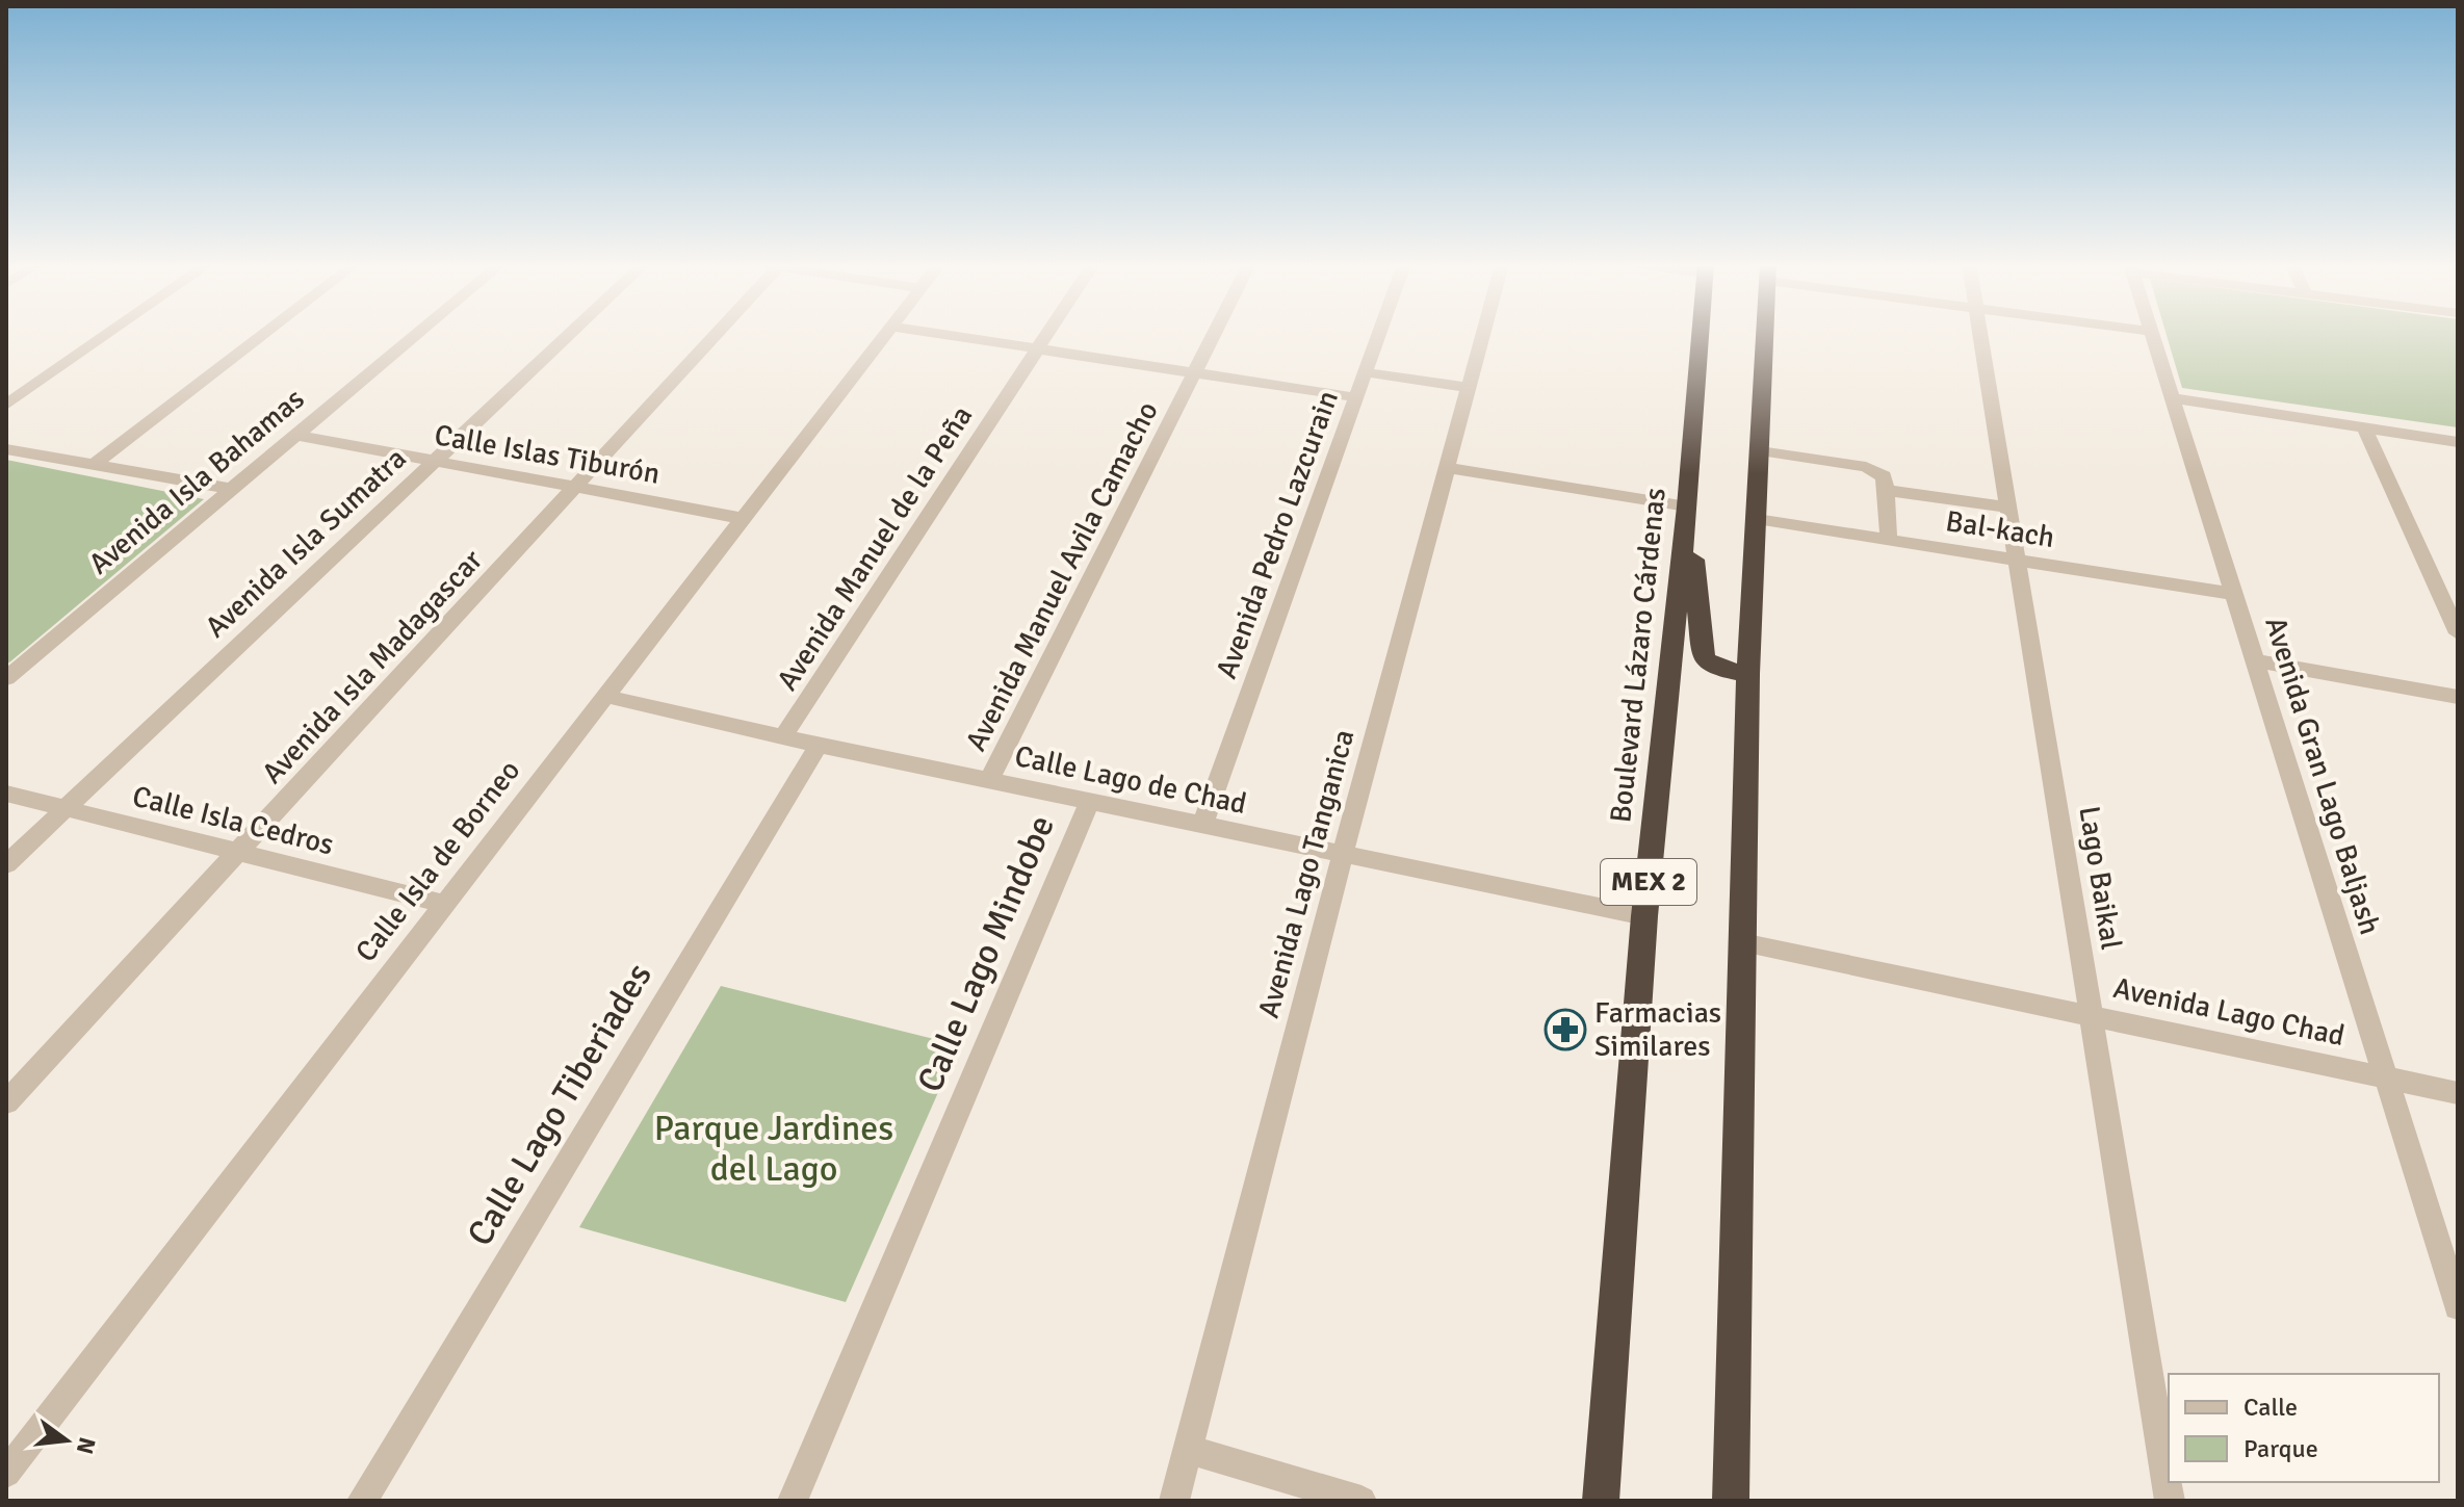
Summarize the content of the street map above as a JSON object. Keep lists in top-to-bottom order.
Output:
{
  "streets": {
    "highway": ["Boulevard Lázaro Cárdenas", "MEX 2"],
    "street": [
      "Calle Islas Tiburón",
      "Avenida Isla Bahamas",
      "Bal-kach",
      "Avenida Pedro Lazcurain",
      "Avenida Isla Sumatra",
      "Avenida Manuel de la Peña",
      "Avenida Manuel Avila Camacho",
      "Avenida Isla Madagascar",
      "Avenida Gran Lago Baljash",
      "Calle Lago de Chad",
      "Calle Isla Cedros",
      "Calle Isla de Borneo",
      "Avenida Lago Tanganica",
      "Lago Baikal",
      "Calle Lago Mindobe",
      "Avenida Lago Chad",
      "Calle Lago Tiberiades"
    ]
  },
  "crossings": [
    ["Calle Islas Tiburón", "Avenida Isla Bahamas"],
    ["Calle Islas Tiburón", "Avenida Isla Sumatra"],
    ["Calle Islas Tiburón", "Avenida Isla Madagascar"],
    ["Calle Islas Tiburón", "Calle Isla de Borneo"],
    ["Bal-kach", "Avenida Gran Lago Baljash"],
    ["Bal-kach", "Lago Baikal"],
    ["Avenida Pedro Lazcurain", "Calle Lago de Chad"],
    ["Avenida Isla Sumatra", "Calle Isla Cedros"],
    ["Avenida Manuel de la Peña", "Calle Lago de Chad"],
    ["Avenida Manuel Avila Camacho", "Calle Lago de Chad"],
    ["Boulevard Lázaro Cárdenas", "Calle Lago de Chad"],
    ["Avenida Isla Madagascar", "Calle Isla Cedros"],
    ["Avenida Gran Lago Baljash", "Avenida Lago Chad"],
    ["Calle Lago de Chad", "Calle Isla de Borneo"],
    ["Calle Lago de Chad", "Avenida Lago Tanganica"],
    ["Calle Lago de Chad", "Calle Lago Mindobe"],
    ["Calle Lago de Chad", "Calle Lago Tiberiades"],
    ["Calle Isla Cedros", "Calle Isla de Borneo"],
    ["Lago Baikal", "Avenida Lago Chad"]
  ],
  "parks": ["Parque Jardines del Lago"],
  "places": {
    "pharmacy": ["Farmacias Similares"]
  },
  "legend": ["Calle", "Parque"],
  "north": "right"
}
